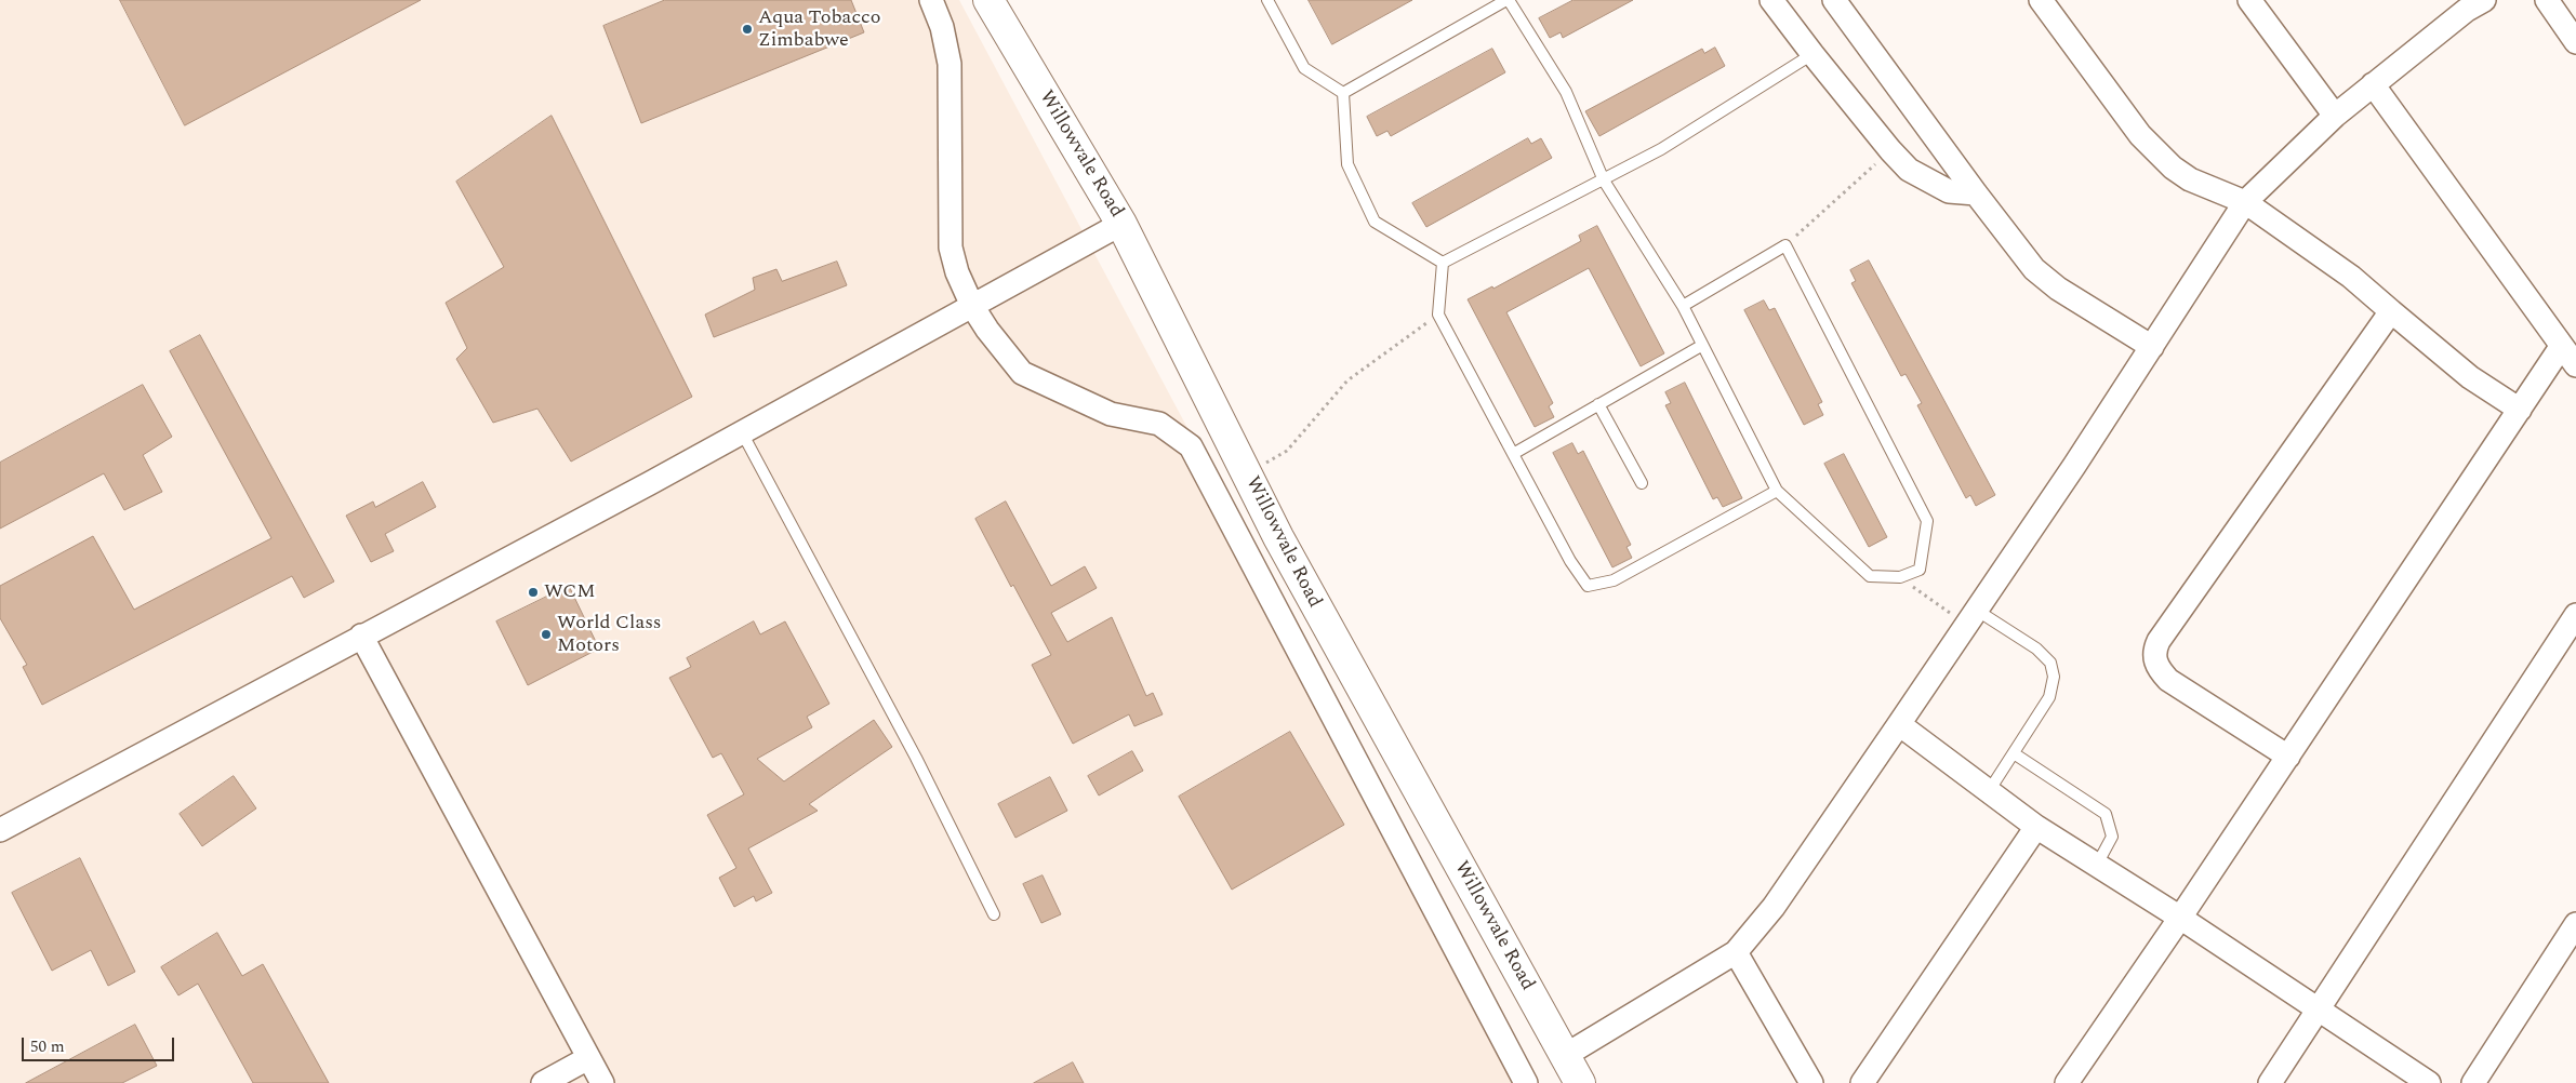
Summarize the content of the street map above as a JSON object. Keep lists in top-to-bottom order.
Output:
{
  "streets": {
    "main road": ["Willowvale Road"]
  },
  "places": ["Aqua Tobacco Zimbabwe", "WCM", "World Class Motors"],
  "scale_bar": "50 m"
}
